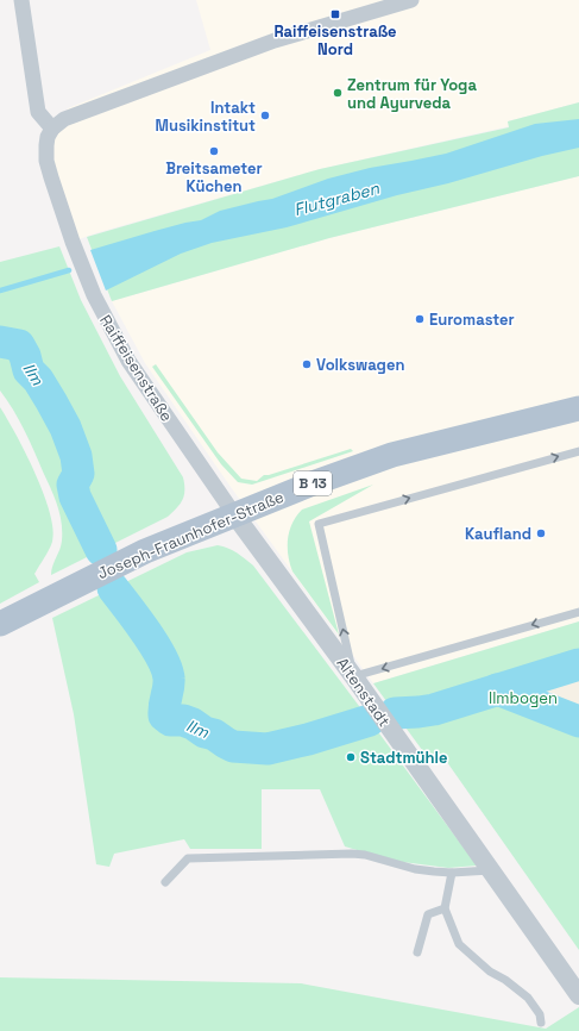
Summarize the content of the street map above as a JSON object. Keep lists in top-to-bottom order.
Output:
{
  "streets": {
    "main road": ["B 13", "Joseph-Fraunhofer-Straße"],
    "street": ["Raiffeisenstraße", "Altenstadt"]
  },
  "crossings": [
    ["Raiffeisenstraße", "Joseph-Fraunhofer-Straße"],
    ["Raiffeisenstraße", "Altenstadt"],
    ["Joseph-Fraunhofer-Straße", "Altenstadt"]
  ],
  "water": ["Flutgraben", "Ilm"],
  "parks": ["Ilmbogen"],
  "places": {
    "transit": ["Raiffeisenstraße Nord"],
    "other": [
      "Zentrum für Yoga und Ayurveda",
      "Intakt Musikinstitut",
      "Breitsameter Küchen",
      "Euromaster",
      "Volkswagen",
      "Kaufland",
      "Stadtmühle"
    ]
  }
}
